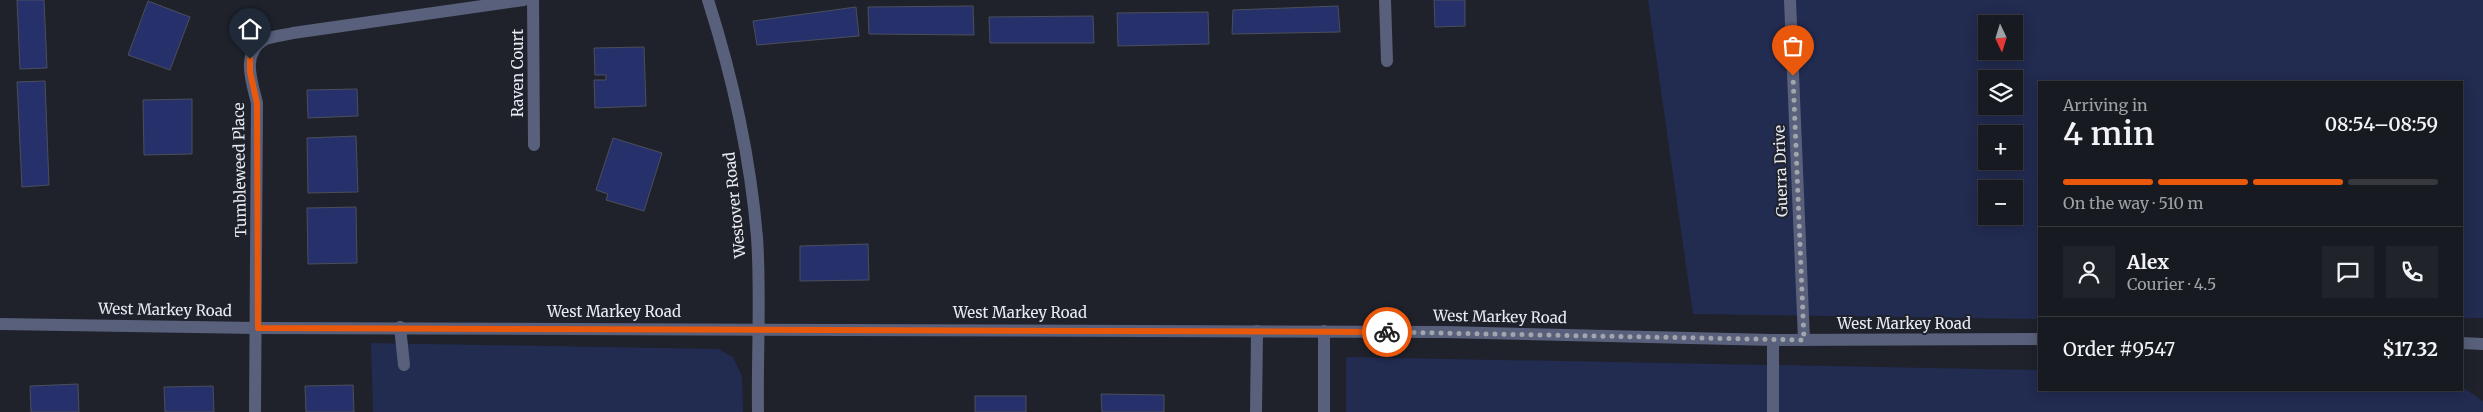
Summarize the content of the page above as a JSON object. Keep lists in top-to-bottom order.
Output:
{
  "streets": {
    "street": [
      "Raven Court",
      "Tumbleweed Place",
      "Guerra Drive",
      "Westover Road",
      "West Markey Road"
    ]
  },
  "crossings": [
    ["Tumbleweed Place", "West Markey Road"],
    ["Guerra Drive", "West Markey Road"],
    ["Westover Road", "West Markey Road"]
  ],
  "north": "bottom",
  "page": {
    "map_buttons": ["+", "−"],
    "heading": ["4 min", "Arriving in", "08:54–08:59"],
    "panel": [
      "Alex",
      "Courier · 4.5",
      "Order #9547",
      "$17.32"
    ],
    "bar": "On the way · 510 m"
  }
}
